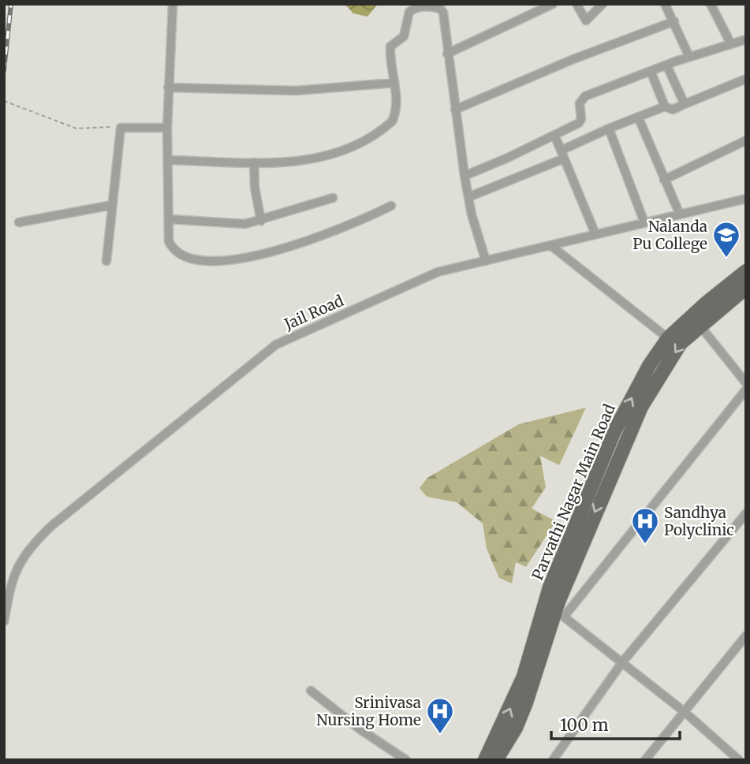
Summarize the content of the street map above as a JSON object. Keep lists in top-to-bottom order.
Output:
{
  "streets": {
    "main road": ["Parvathi Nagar Main Road"],
    "street": ["Jail Road"]
  },
  "places": {
    "school or university": ["Nalanda Pu College"],
    "hospital": ["Sandhya Polyclinic", "Srinivasa Nursing Home"]
  },
  "scale_bar": "100 m"
}
